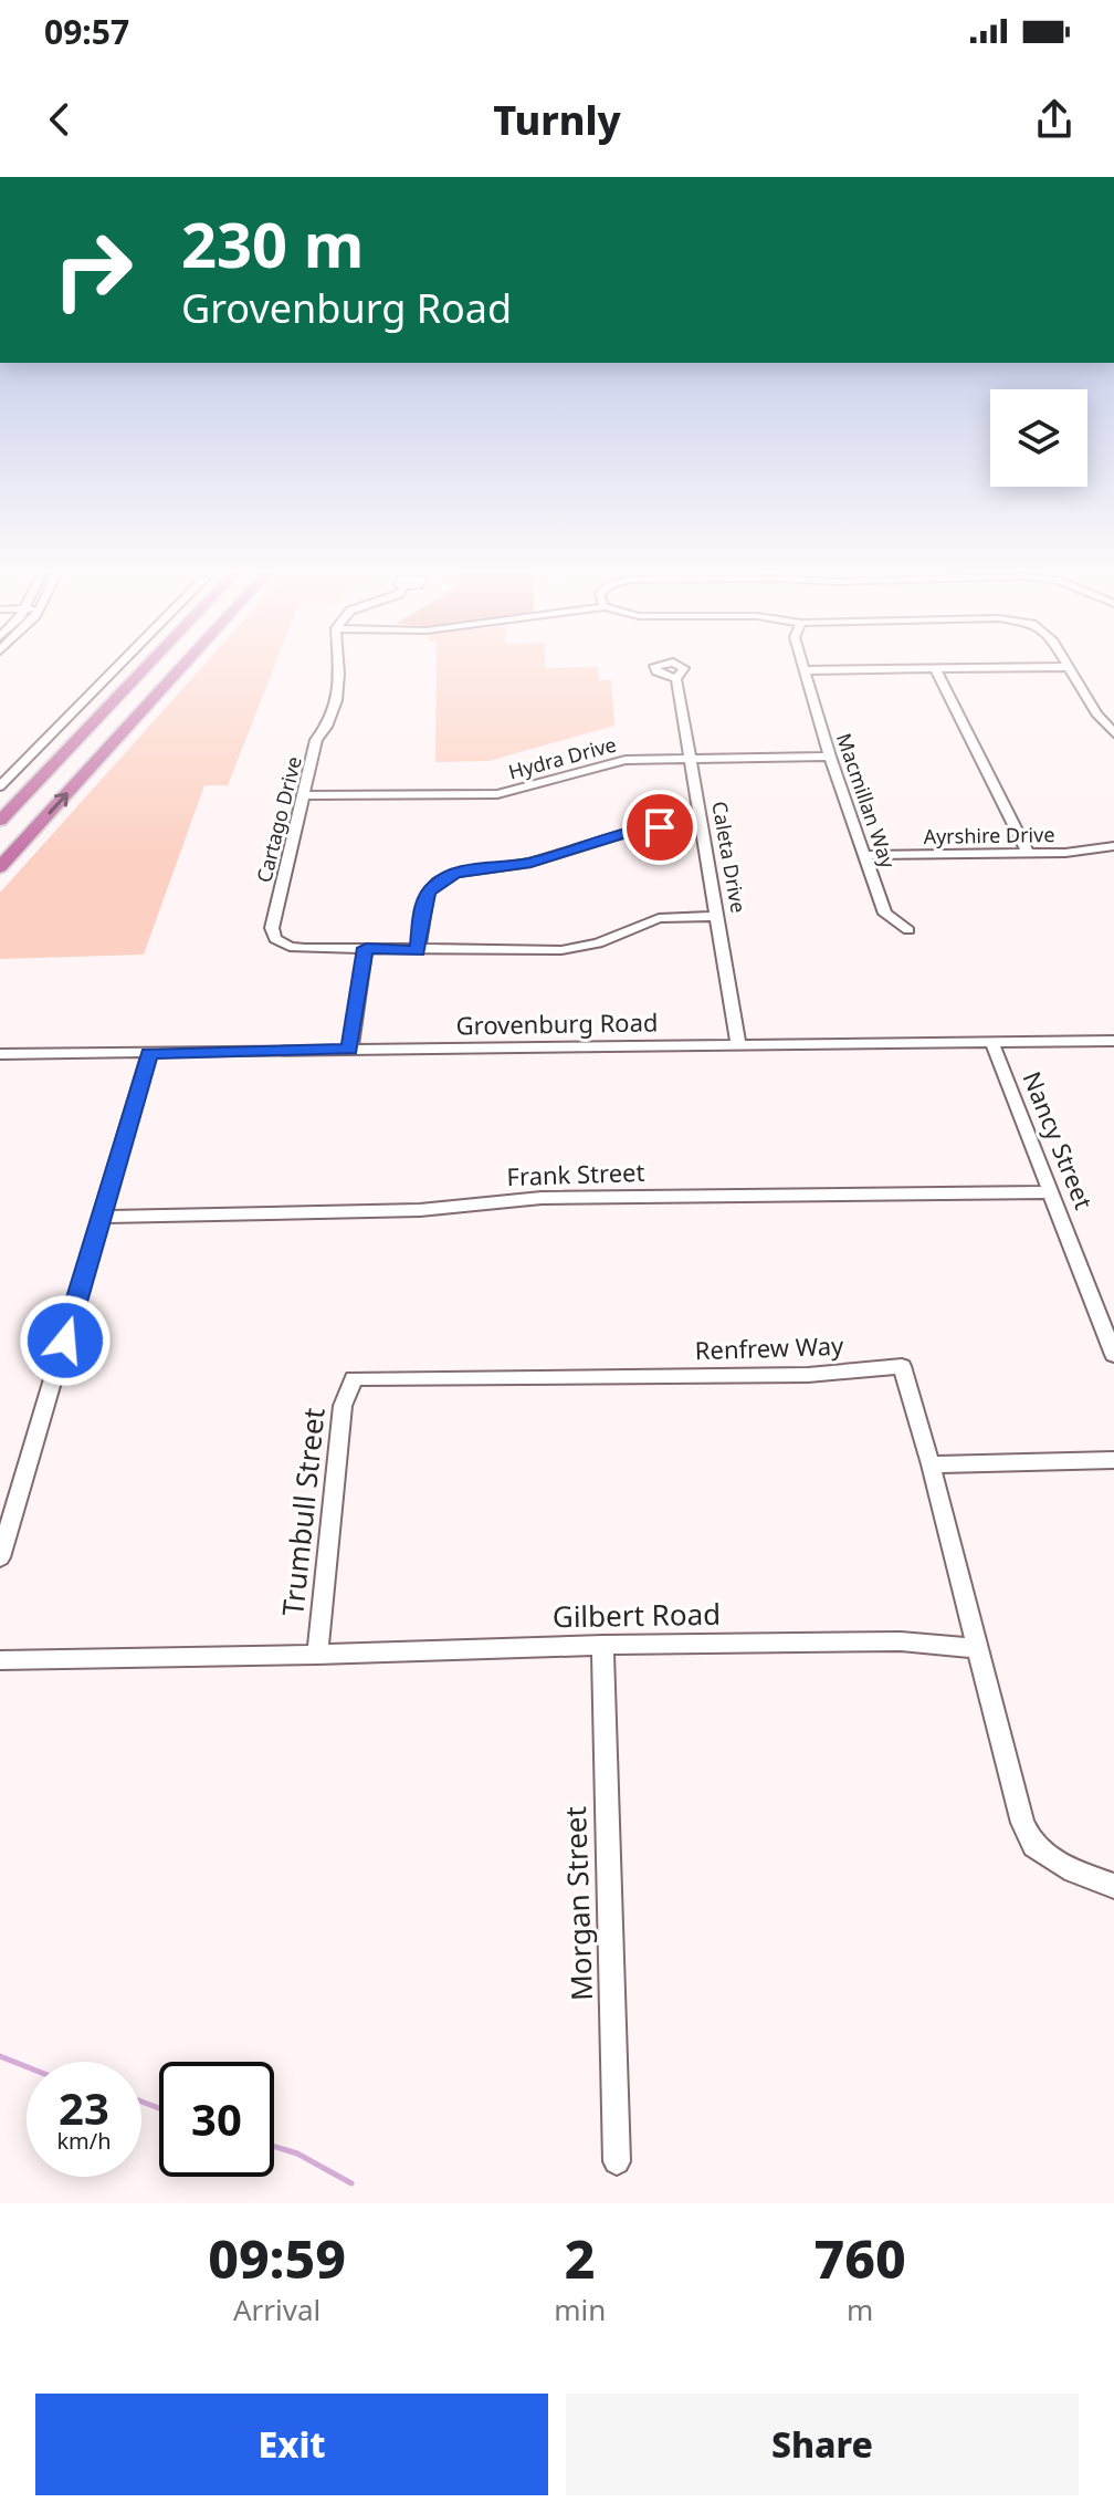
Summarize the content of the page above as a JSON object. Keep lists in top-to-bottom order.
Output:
{
  "streets": {
    "street": [
      "Hydra Drive",
      "Macmillan Way",
      "Cartago Drive",
      "Ayrshire Drive",
      "Caleta Drive",
      "Grovenburg Road",
      "Nancy Street",
      "Frank Street",
      "Renfrew Way",
      "Trumbull Street",
      "Gilbert Road",
      "Morgan Street"
    ]
  },
  "crossings": [
    ["Hydra Drive", "Macmillan Way"],
    ["Hydra Drive", "Cartago Drive"],
    ["Hydra Drive", "Caleta Drive"],
    ["Macmillan Way", "Ayrshire Drive"],
    ["Caleta Drive", "Grovenburg Road"],
    ["Grovenburg Road", "Nancy Street"],
    ["Nancy Street", "Frank Street"],
    ["Renfrew Way", "Trumbull Street"],
    ["Trumbull Street", "Gilbert Road"],
    ["Gilbert Road", "Morgan Street"]
  ],
  "page": {
    "status": "09:57",
    "header": "Turnly",
    "turn": ["230 m", "Grovenburg Road"],
    "speed": "23 km/h",
    "limit": "30",
    "eta": [
      "09:59",
      "Arrival",
      "2",
      "min",
      "760",
      "m"
    ],
    "buttons": ["Exit", "Share"]
  }
}
